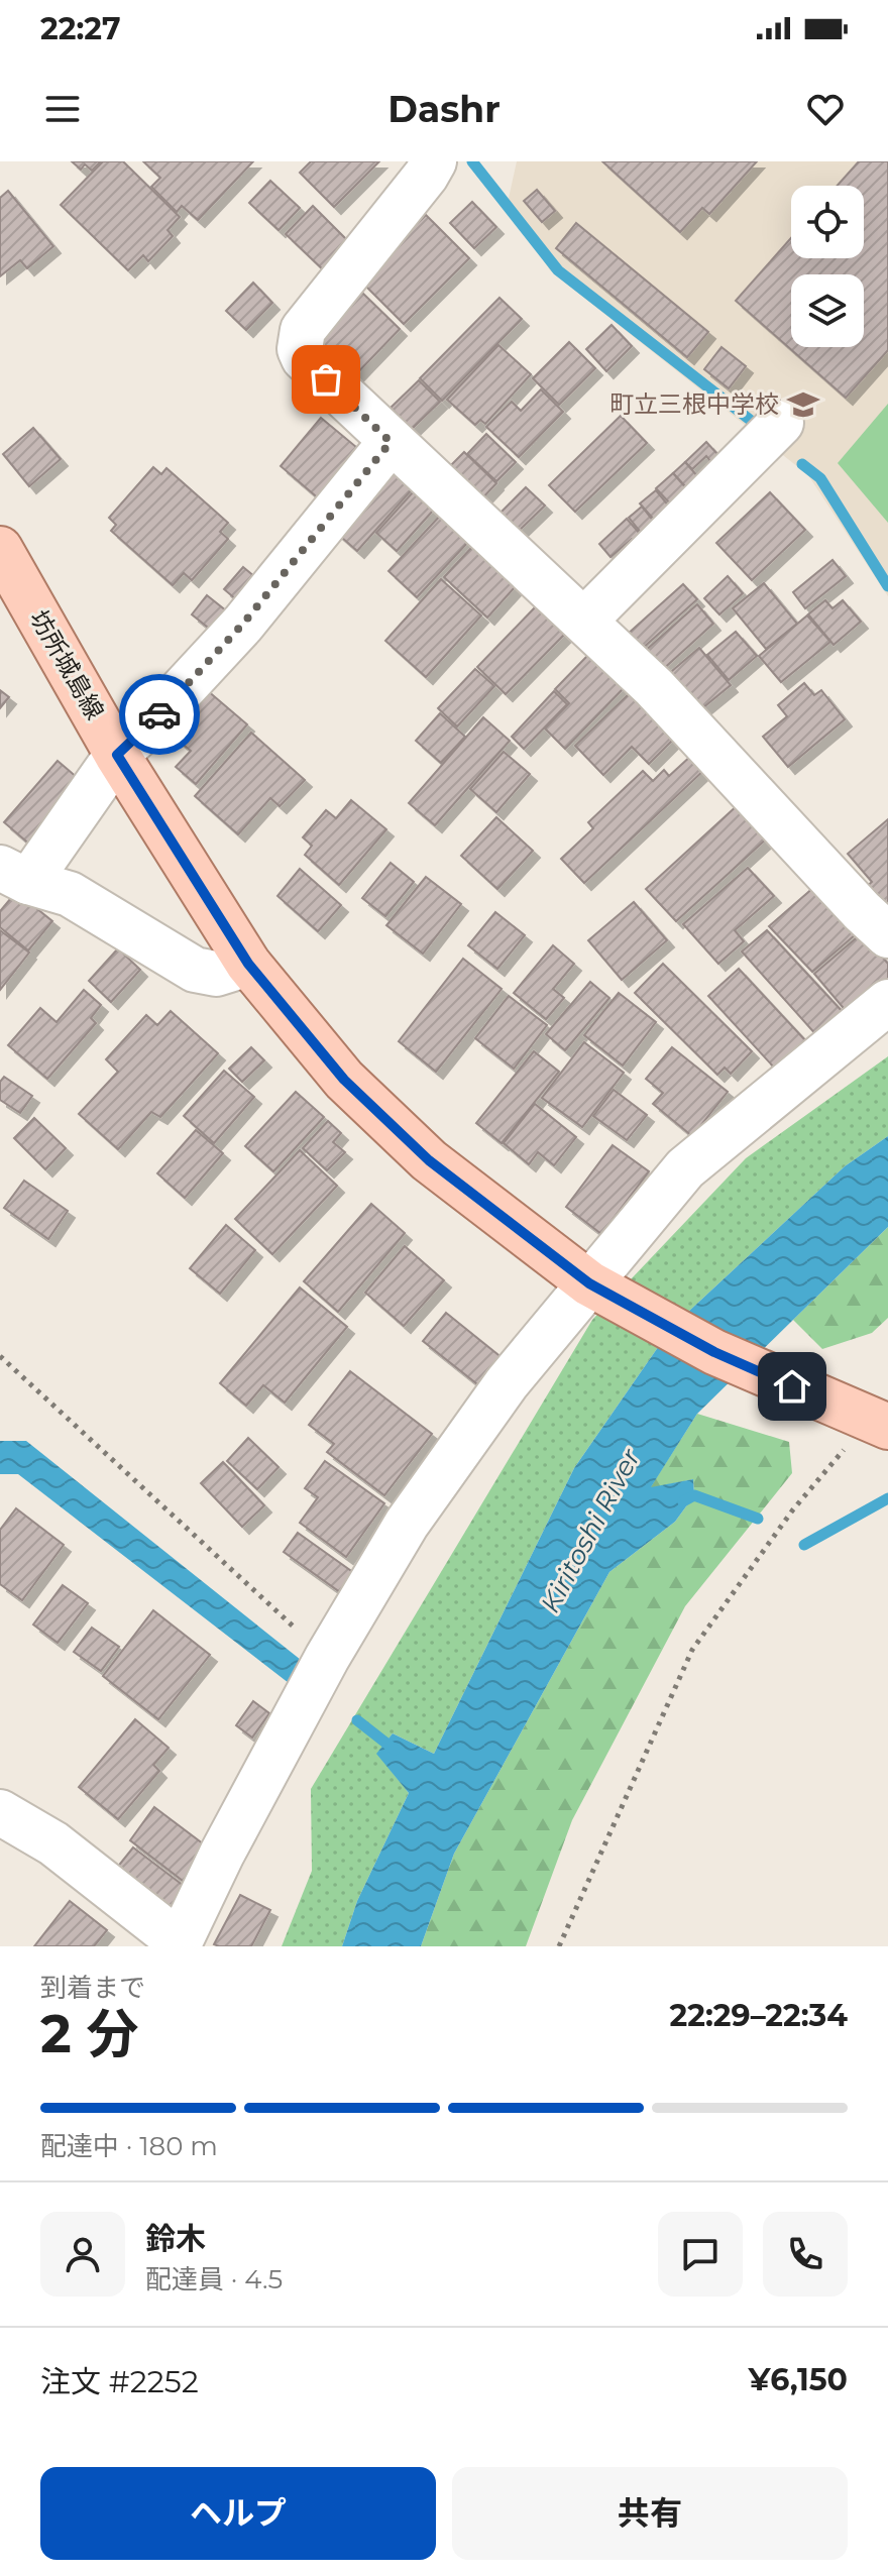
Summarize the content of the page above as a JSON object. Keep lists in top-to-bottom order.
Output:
{
  "streets": {
    "main road": ["坊所城島線"]
  },
  "water": ["Kiritoshi River"],
  "places": {
    "school or university": ["町立三根中学校"]
  },
  "page": {
    "status": "22:27",
    "header": "Dashr",
    "heading": ["2 分", "到着まで", "22:29–22:34"],
    "panel": [
      "鈴木",
      "配達員 · 4.5",
      "注文 #2252",
      "¥6,150"
    ],
    "bar": "配達中 · 180 m",
    "buttons": ["ヘルプ", "共有"]
  }
}
